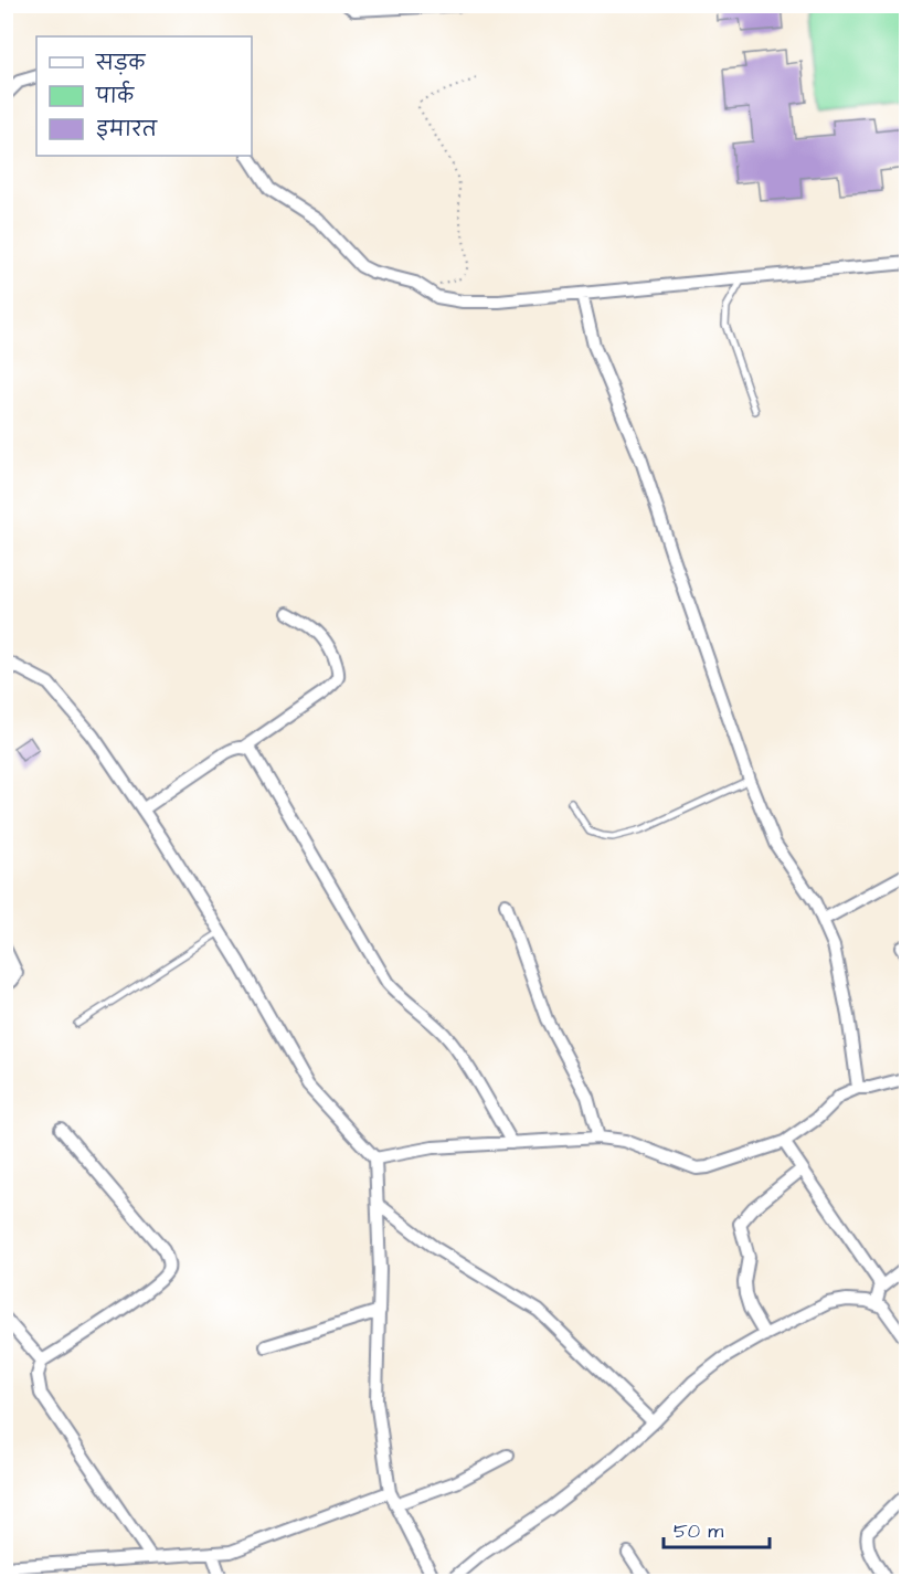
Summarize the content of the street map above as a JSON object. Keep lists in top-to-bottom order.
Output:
{
  "legend": ["सड़क", "पार्क", "इमारत"],
  "scale_bar": "50 m"
}
